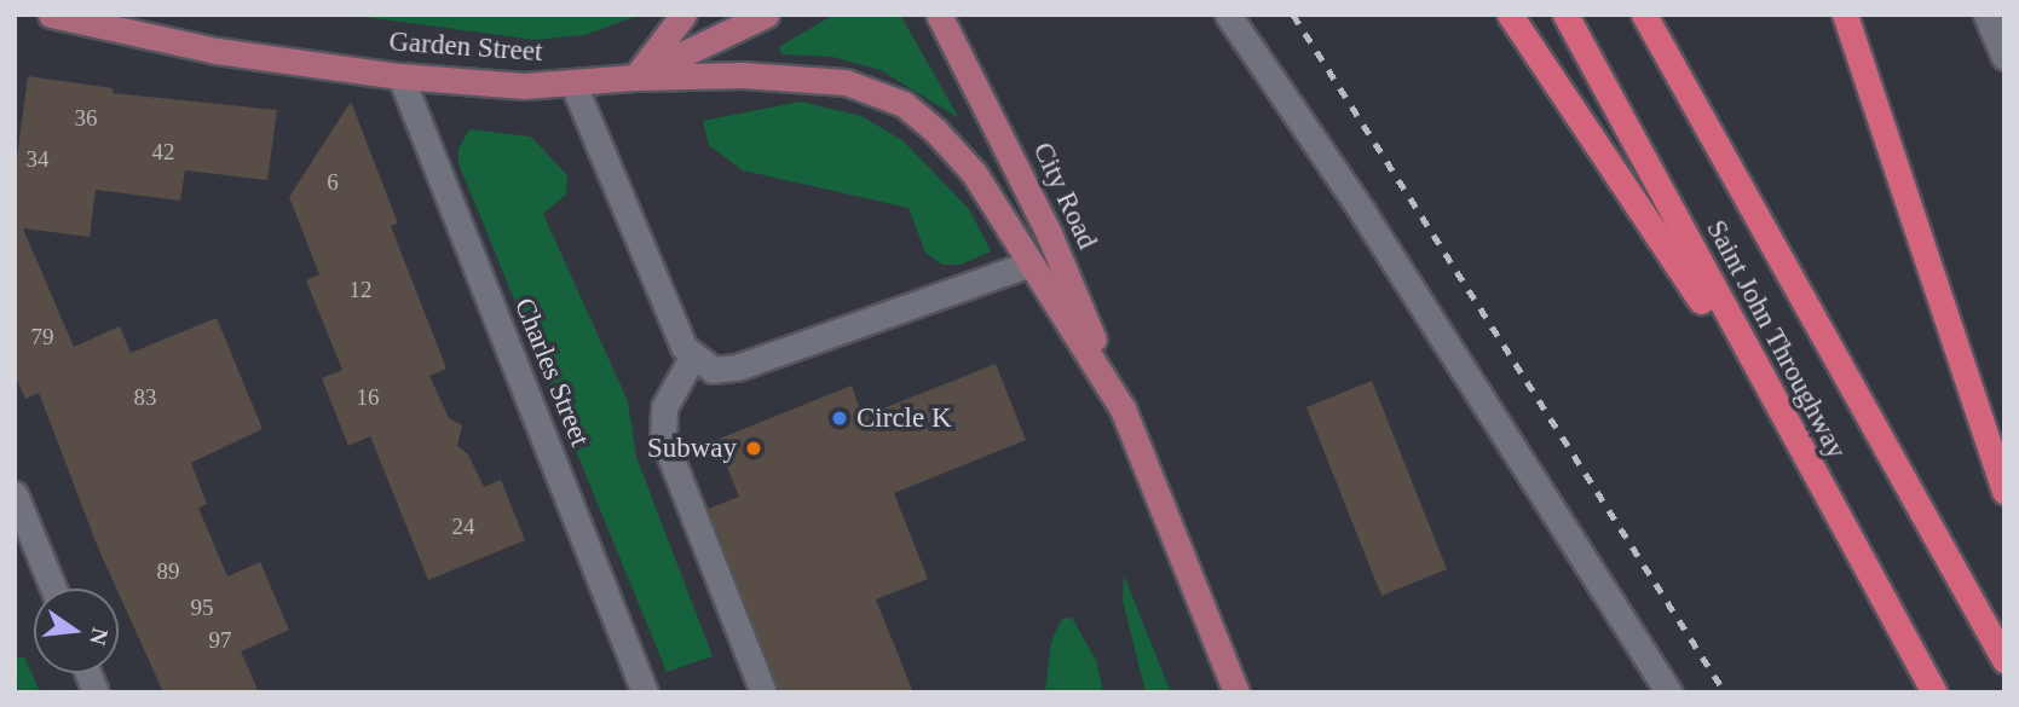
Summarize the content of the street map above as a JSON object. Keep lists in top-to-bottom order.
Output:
{
  "streets": {
    "highway": ["Saint John Throughway"],
    "main road": ["Garden Street", "City Road"],
    "street": ["Charles Street"]
  },
  "crossings": [
    ["Garden Street", "Charles Street"]
  ],
  "places": ["Circle K", "Subway"],
  "house_numbers": [
    "36",
    "42",
    "34",
    "6",
    "12",
    "79",
    "83",
    "16",
    "24",
    "89",
    "95",
    "97"
  ],
  "north": "right"
}
